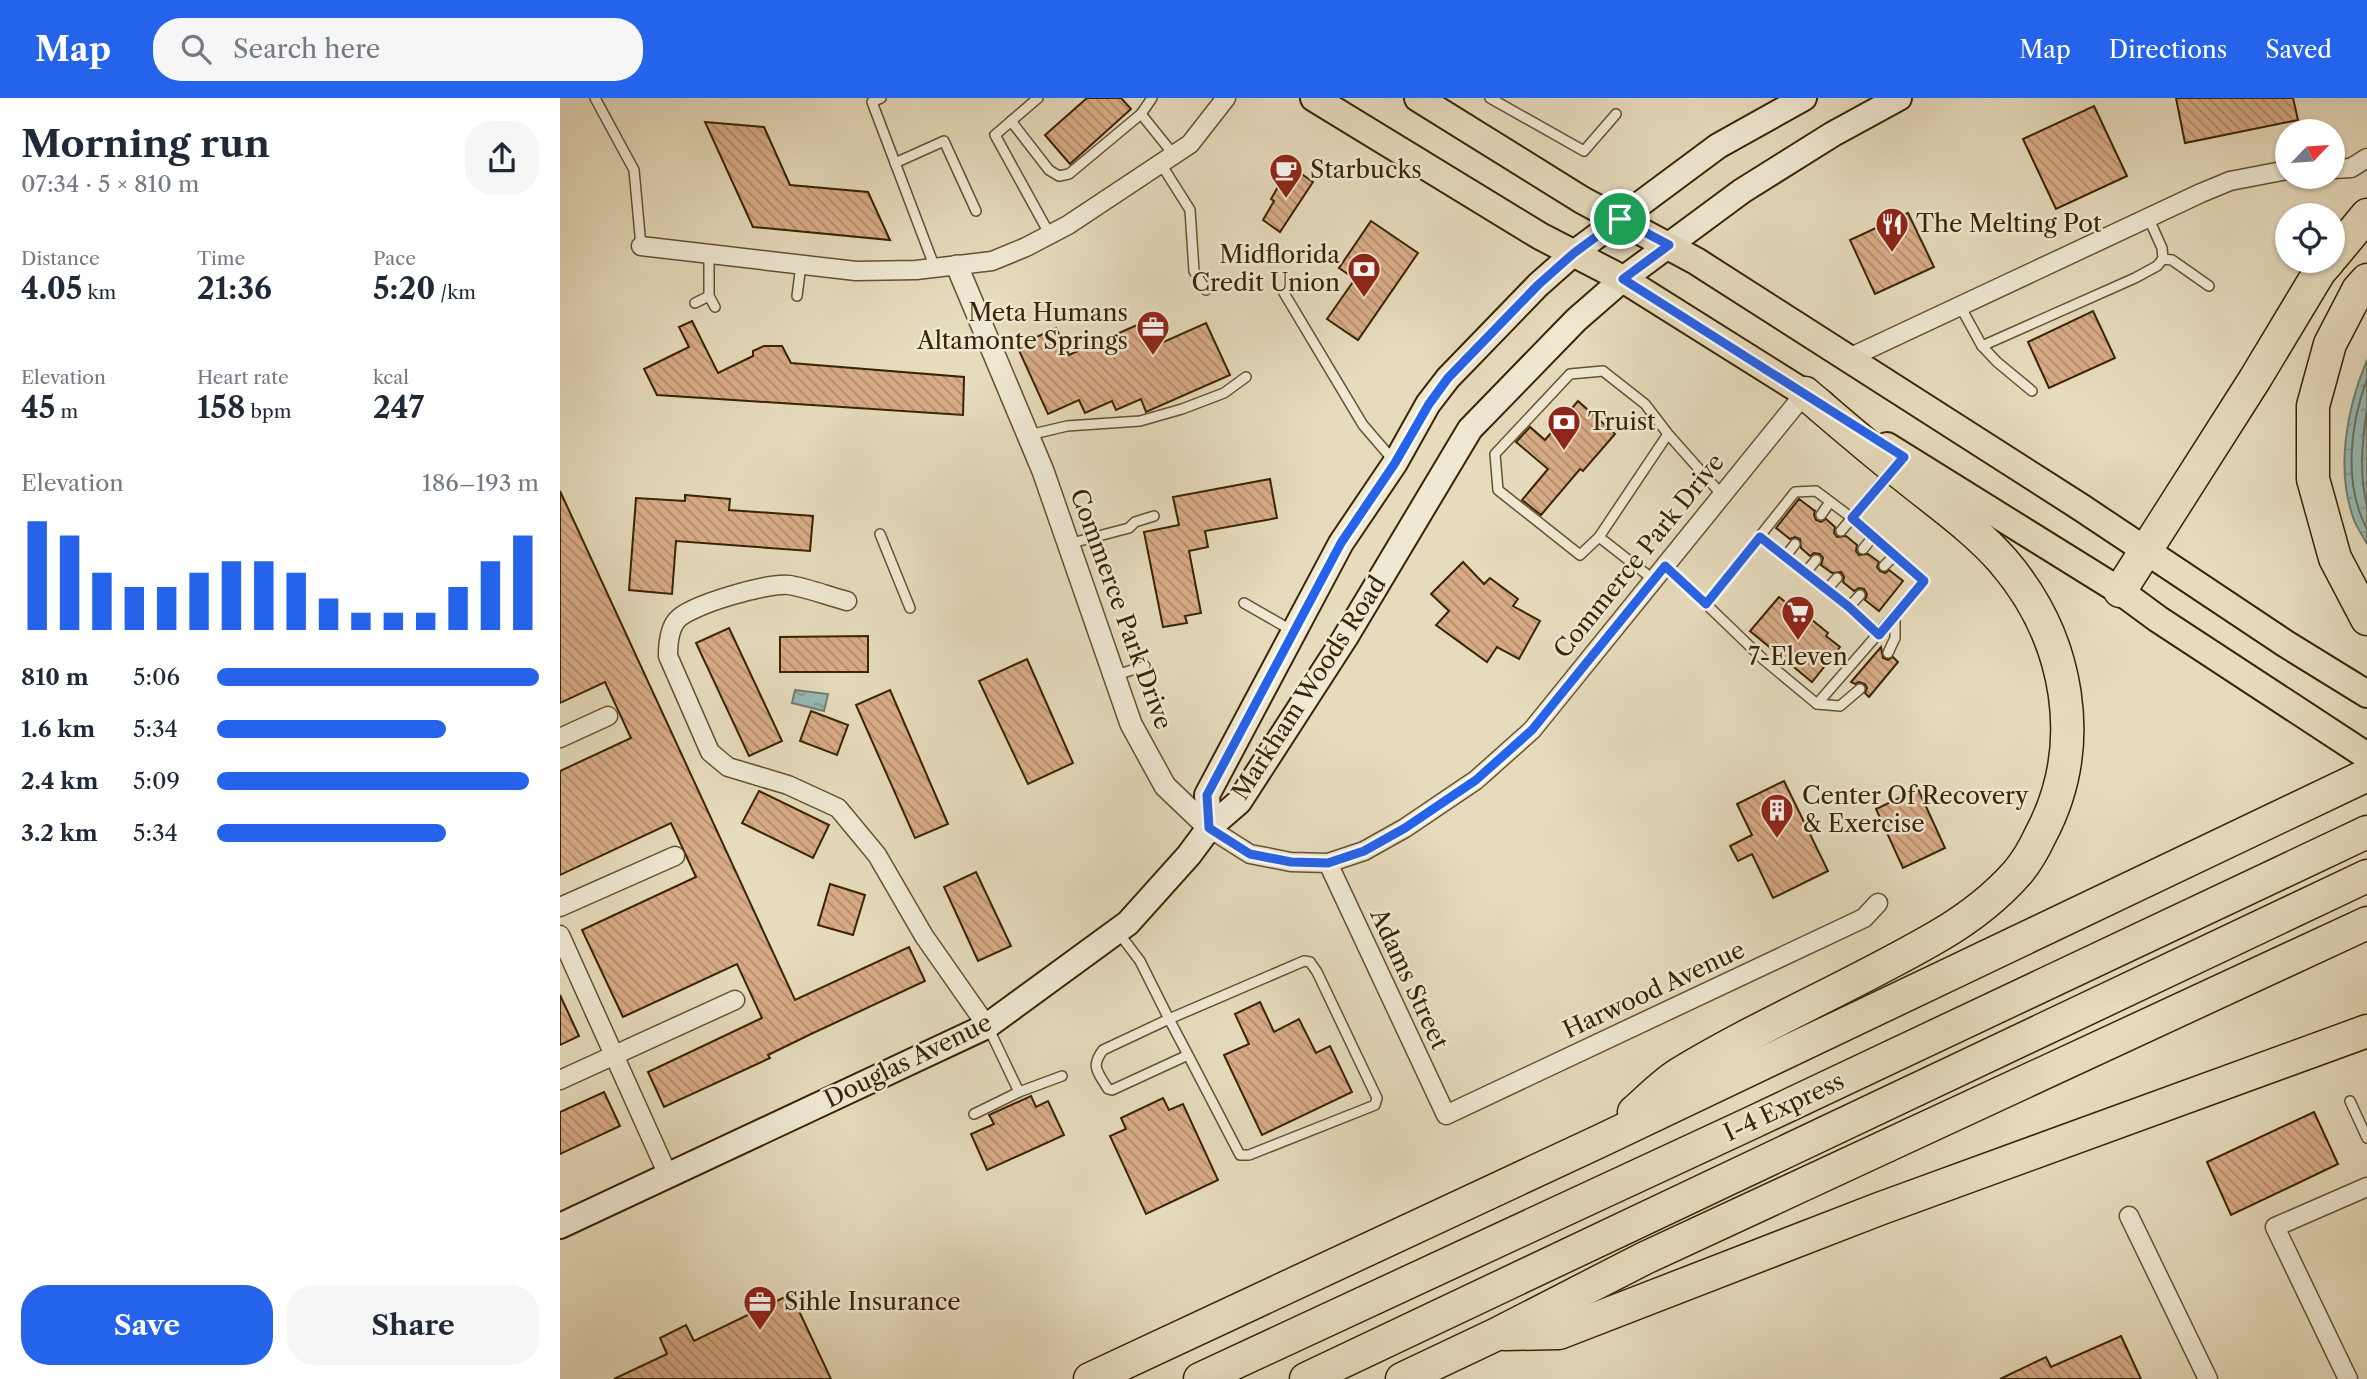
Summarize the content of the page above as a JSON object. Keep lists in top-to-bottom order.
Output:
{
  "streets": {
    "highway": ["I-4 Express"],
    "main road": ["Markham Woods Road", "Douglas Avenue"],
    "street": ["Commerce Park Drive", "Adams Street", "Harwood Avenue"]
  },
  "crossings": [
    ["Commerce Park Drive", "Markham Woods Road"],
    ["Commerce Park Drive", "Adams Street"],
    ["Commerce Park Drive", "Douglas Avenue"],
    ["Markham Woods Road", "Douglas Avenue"],
    ["Adams Street", "Harwood Avenue"]
  ],
  "places": {
    "cafe": ["Starbucks"],
    "restaurant": ["The Melting Pot"],
    "bank": ["Midflorida Credit Union", "Truist"],
    "office": ["Meta Humans Altamonte Springs", "Sihle Insurance"],
    "supermarket": ["7-Eleven"],
    "building": ["Center Of Recovery & Exercise"]
  },
  "north": "top right",
  "page": {
    "header": "Map",
    "search": "Search here",
    "nav": ["Map", "Directions", "Saved"],
    "heading": ["Morning run", "07:34 · 5 × 810 m"],
    "stats": [
      ["Distance", "4.05 km"],
      ["Time", "21:36"],
      ["Pace", "5:20 /km"],
      ["Elevation", "45 m"],
      ["Heart rate", "158 bpm"],
      ["kcal", "247"]
    ],
    "chart": ["Elevation", "186–193 m"],
    "list": [
      {
        "name": "810 m",
        "note": "5:06"
      },
      {
        "name": "1.6 km",
        "note": "5:34"
      },
      {
        "name": "2.4 km",
        "note": "5:09"
      },
      {
        "name": "3.2 km",
        "note": "5:34"
      }
    ],
    "buttons": ["Save", "Share"]
  }
}
